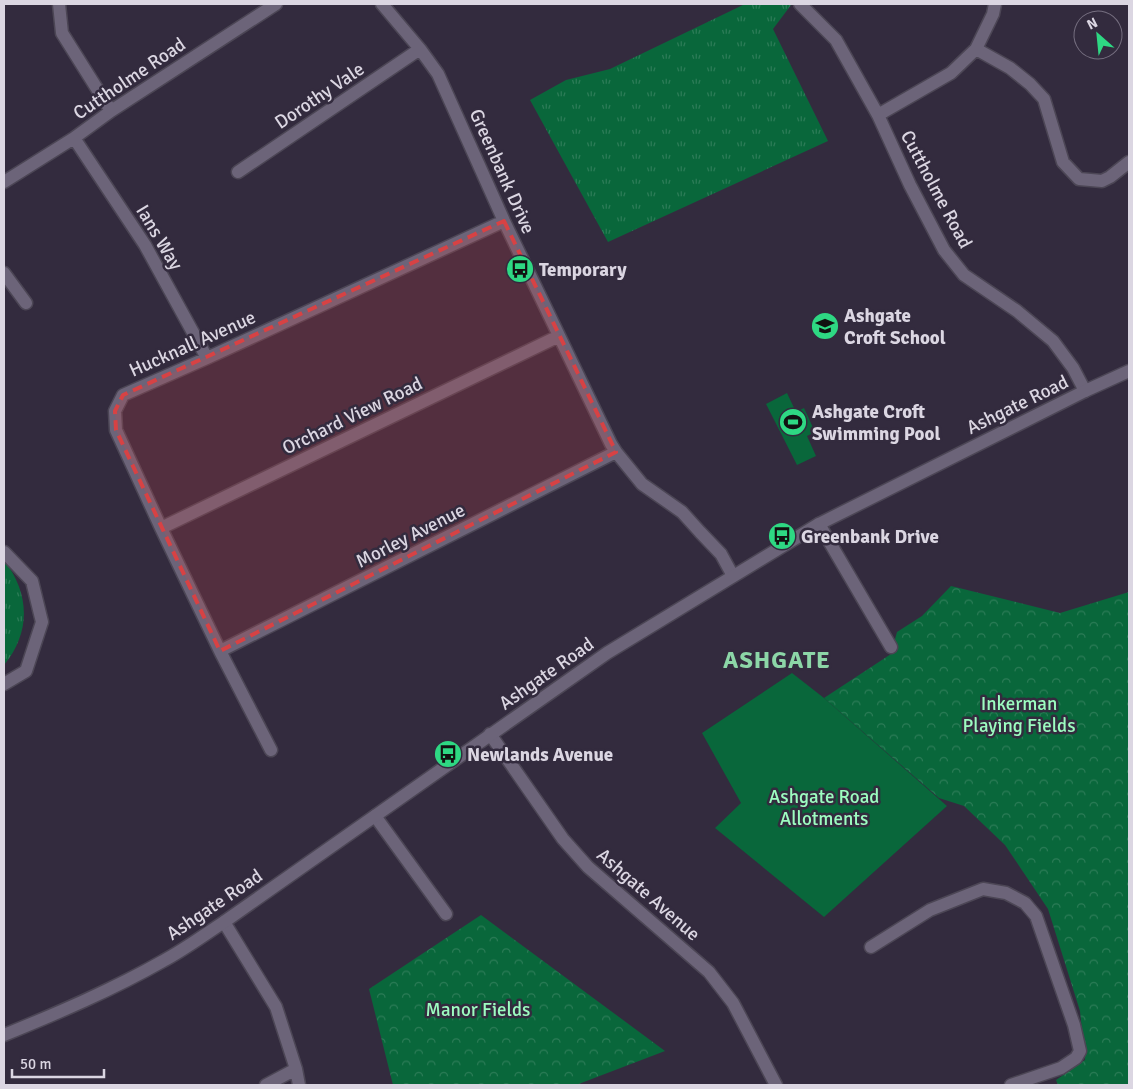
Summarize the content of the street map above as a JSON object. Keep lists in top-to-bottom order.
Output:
{
  "streets": {
    "street": [
      "Cuttholme Road",
      "Dorothy Vale",
      "Greenbank Drive",
      "Ians Way",
      "Hucknall Avenue",
      "Ashgate Road",
      "Orchard View Road",
      "Morley Avenue",
      "Ashgate Avenue"
    ]
  },
  "crossings": [
    ["Cuttholme Road", "Ians Way"],
    ["Cuttholme Road", "Ashgate Road"],
    ["Dorothy Vale", "Greenbank Drive"],
    ["Greenbank Drive", "Hucknall Avenue"],
    ["Greenbank Drive", "Ashgate Road"],
    ["Greenbank Drive", "Orchard View Road"],
    ["Greenbank Drive", "Morley Avenue"],
    ["Ians Way", "Hucknall Avenue"],
    ["Hucknall Avenue", "Orchard View Road"],
    ["Hucknall Avenue", "Morley Avenue"],
    ["Ashgate Road", "Ashgate Avenue"]
  ],
  "districts": ["ASHGATE"],
  "parks": ["Inkerman Playing Fields", "Ashgate Road Allotments", "Manor Fields"],
  "places": {
    "bus stop": ["Temporary", "Greenbank Drive", "Newlands Avenue"],
    "school or university": ["Ashgate Croft School"],
    "sports": ["Ashgate Croft Swimming Pool"]
  },
  "scale_bar": "50 m",
  "north": "top left"
}
